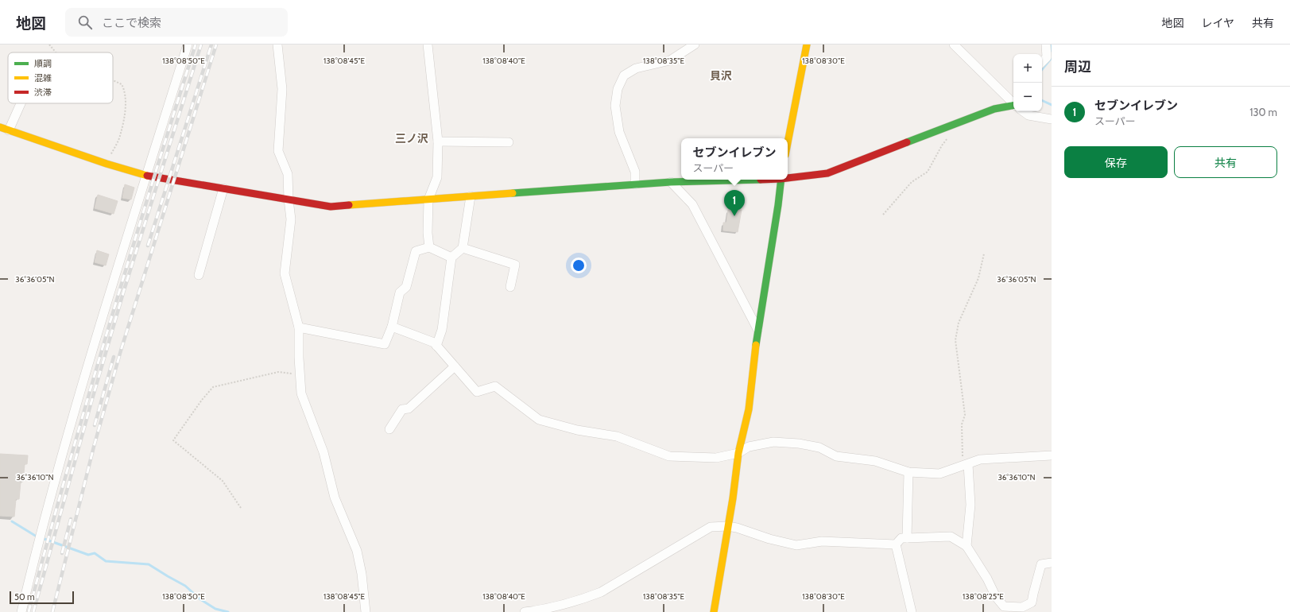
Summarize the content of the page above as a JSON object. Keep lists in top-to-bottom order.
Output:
{
  "districts": ["貝沢", "三ノ沢"],
  "legend": ["順調", "混雑", "渋滞"],
  "scale_bar": "50 m",
  "page": {
    "header": "地図",
    "search": "ここで検索",
    "nav": ["地図", "レイヤ", "共有"],
    "heading": "周辺",
    "map_buttons": ["+", "−"],
    "list": [
      {
        "mark": "1",
        "name": "セブンイレブン",
        "note": "スーパー",
        "value": "130 m"
      }
    ],
    "buttons": ["保存", "共有"],
    "popup": ["セブンイレブン", "スーパー"],
    "pins": "1",
    "scale": "50 m"
  },
  "coordinates": [
    "138°08'50\"E",
    "138°08'45\"E",
    "138°08'40\"E",
    "138°08'35\"E",
    "138°08'30\"E",
    "36°36'05\"N",
    "36°36'10\"N",
    "138°08'25\"E"
  ]
}
